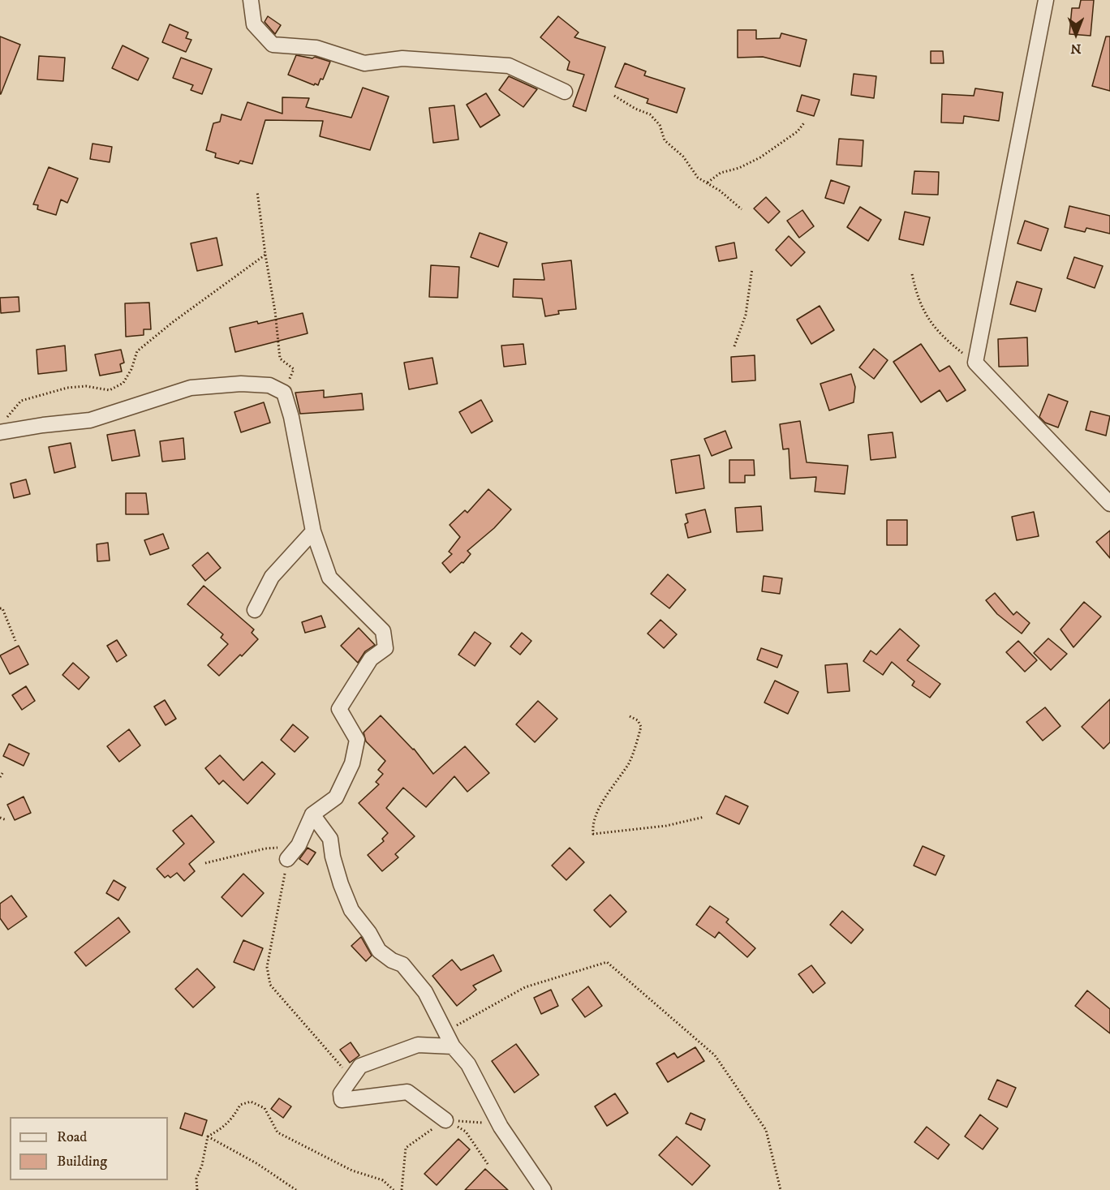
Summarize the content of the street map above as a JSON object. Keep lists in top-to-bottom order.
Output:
{
  "legend": ["Road", "Building"],
  "north": "bottom"
}
